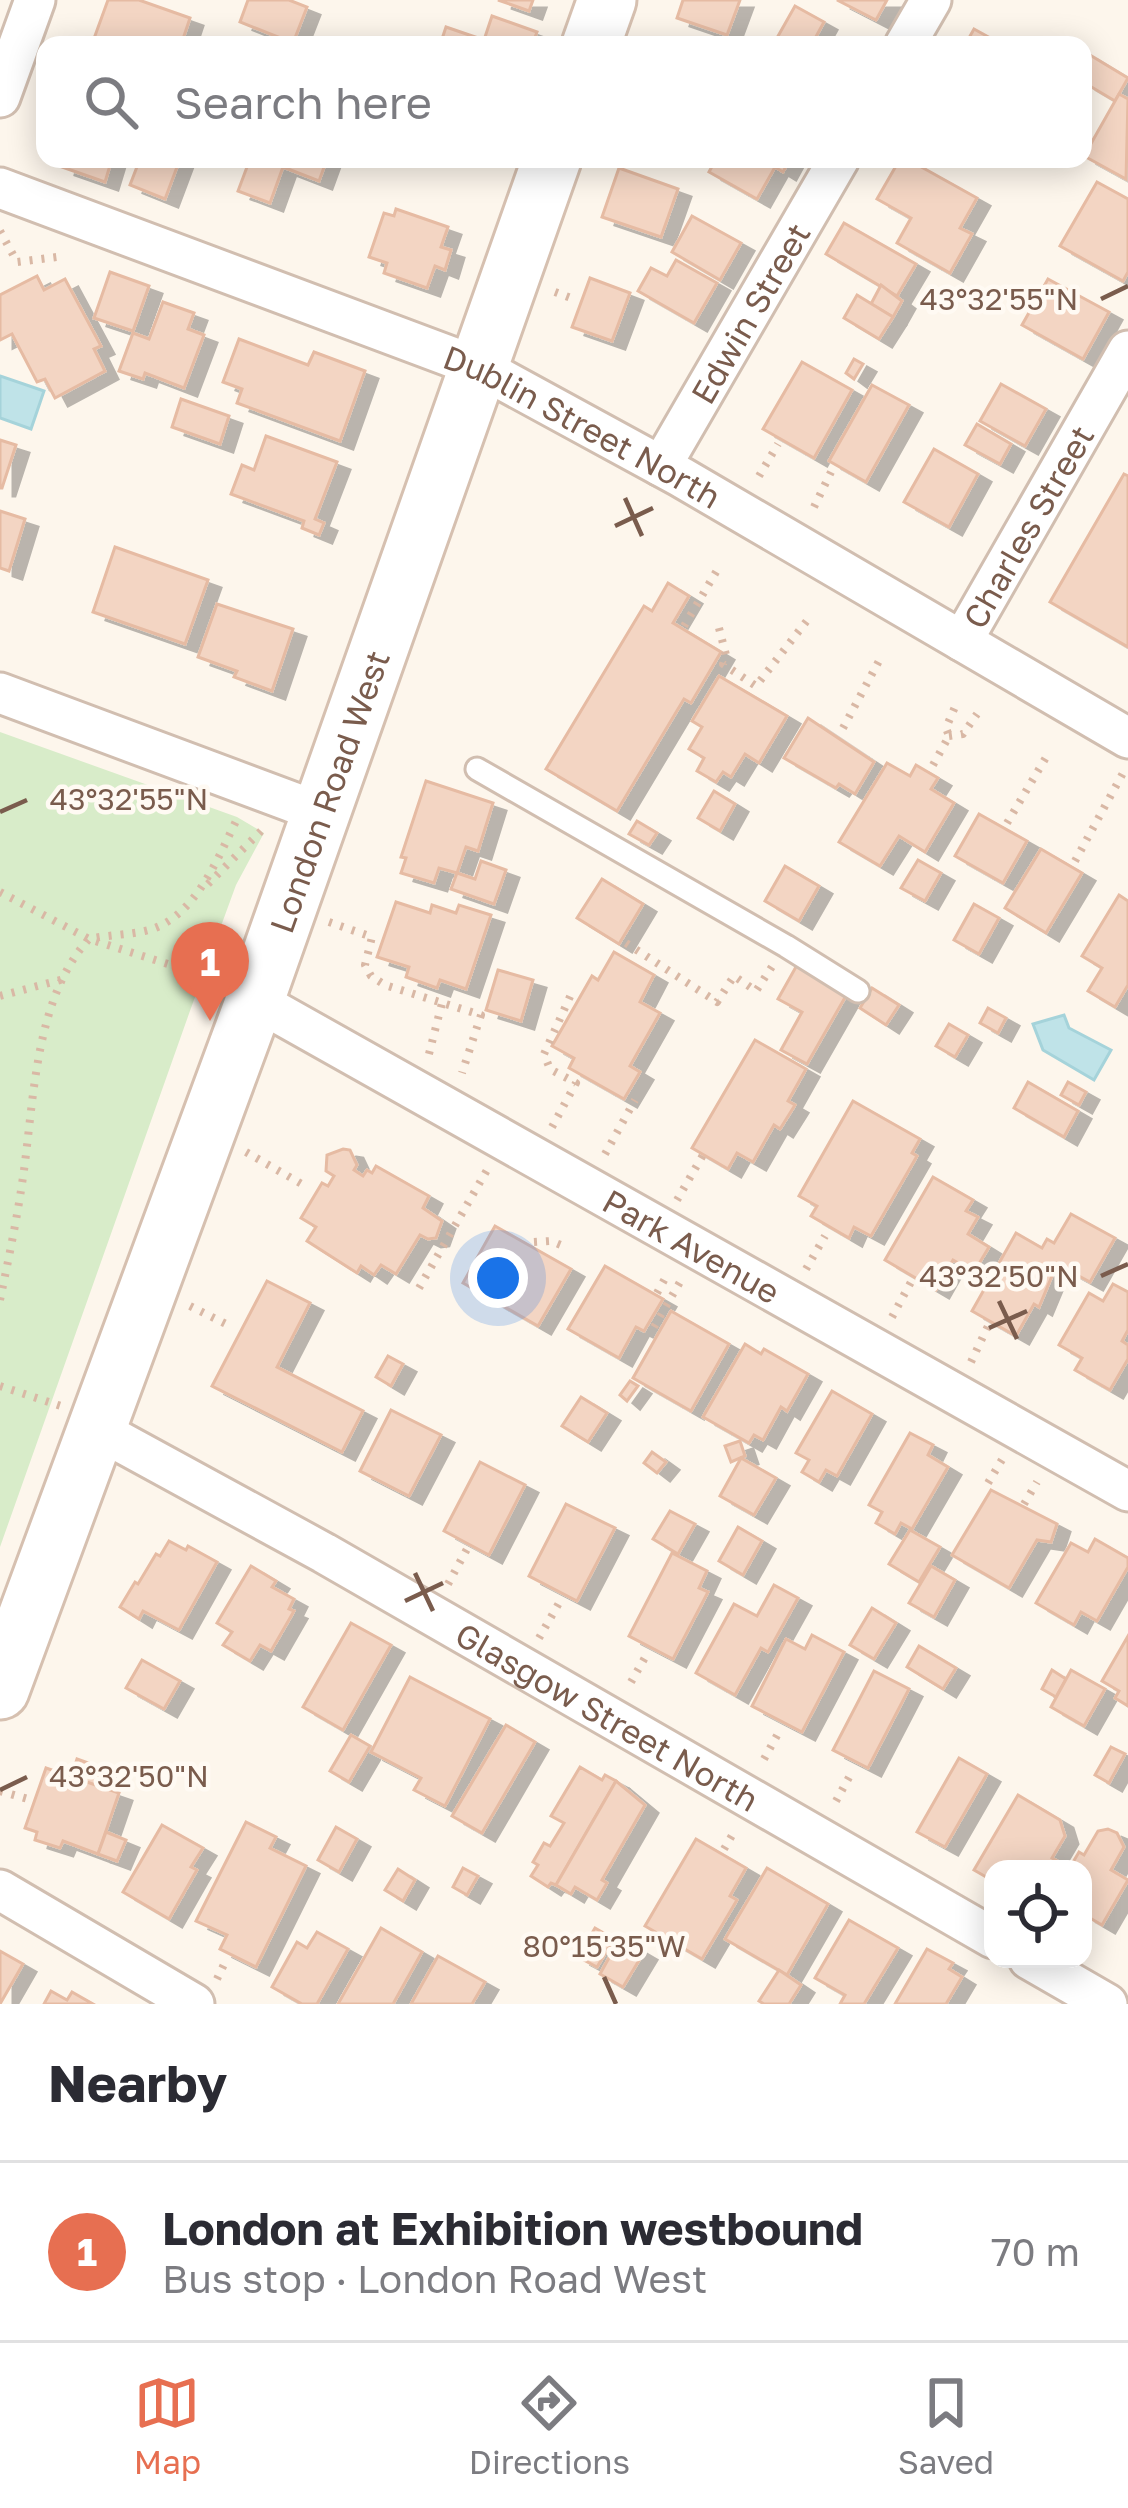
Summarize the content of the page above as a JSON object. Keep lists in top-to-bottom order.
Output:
{
  "streets": {
    "street": [
      "Edwin Street",
      "Dublin Street North",
      "Charles Street",
      "London Road West",
      "Park Avenue",
      "Glasgow Street North"
    ]
  },
  "crossings": [
    ["Edwin Street", "Dublin Street North"],
    ["Dublin Street North", "Charles Street"],
    ["Dublin Street North", "London Road West"],
    ["London Road West", "Park Avenue"],
    ["London Road West", "Glasgow Street North"]
  ],
  "page": {
    "search": "Search here",
    "pins": "1",
    "heading": "Nearby",
    "list": [
      {
        "mark": "1",
        "name": "London at Exhibition westbound",
        "note": "Bus stop · London Road West",
        "value": "70 m"
      }
    ],
    "nav": ["Map", "Directions", "Saved"]
  },
  "coordinates": ["43°32'55\"N", "43°32'50\"N", "80°15'35\"W"]
}
